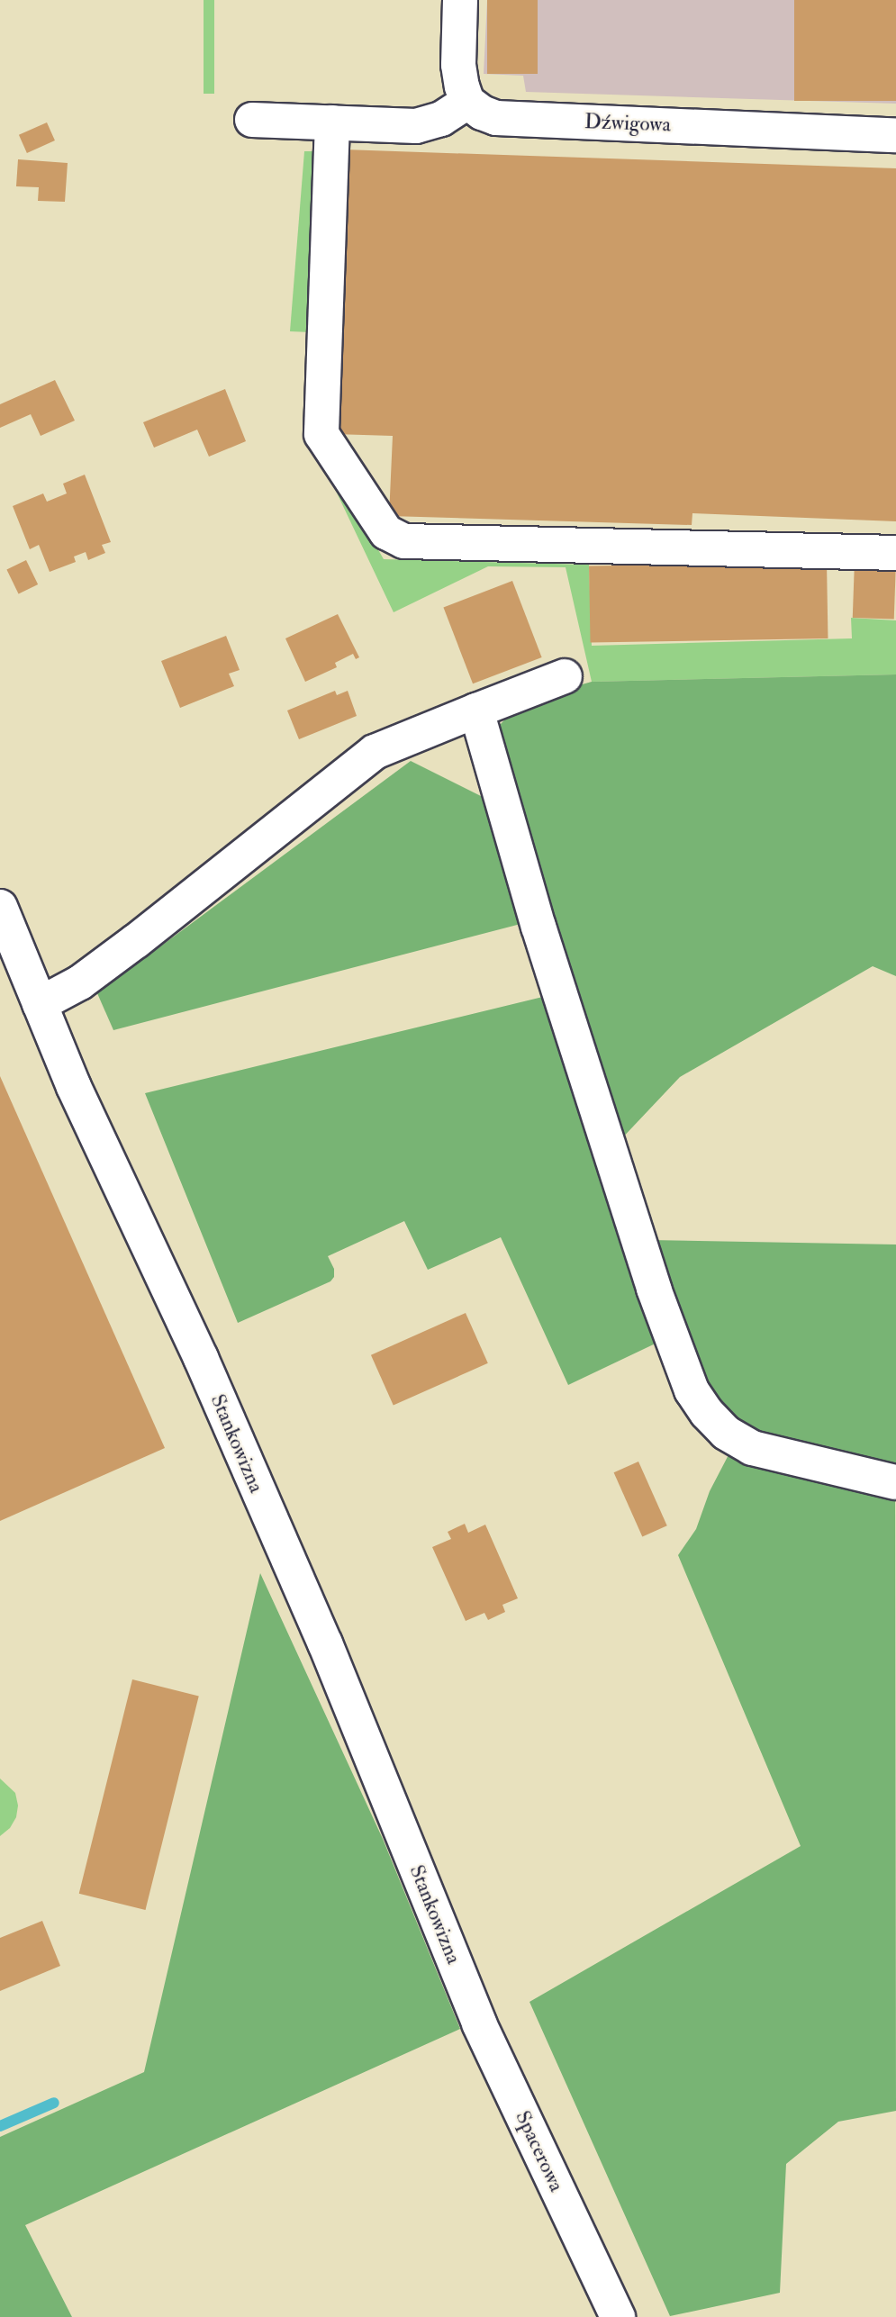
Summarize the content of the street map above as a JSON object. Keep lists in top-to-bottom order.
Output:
{
  "streets": {
    "street": ["Dźwigowa", "Stankowizna", "Spacerowa"]
  },
  "crossings": [
    ["Stankowizna", "Spacerowa"]
  ]
}
